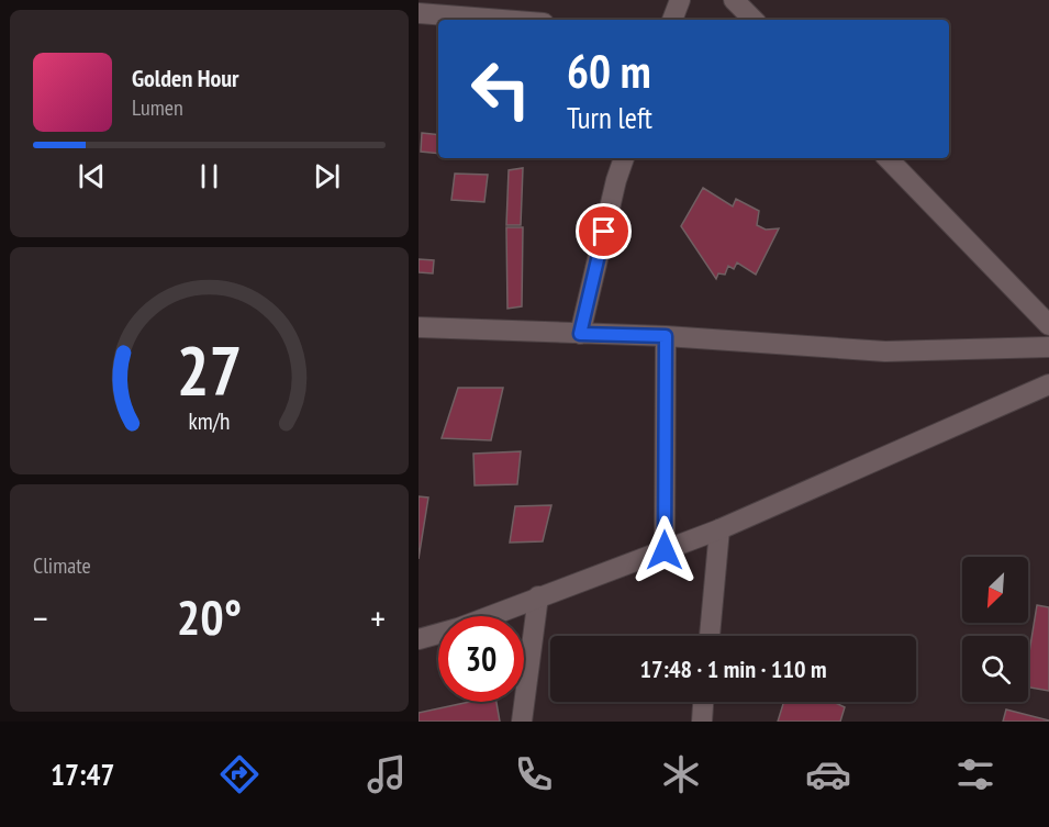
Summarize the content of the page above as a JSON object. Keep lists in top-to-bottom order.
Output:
{
  "north": "bottom left",
  "page": {
    "turn": ["60 m", "Turn left"],
    "song": ["Golden Hour", "Lumen"],
    "tile": "Climate",
    "heat": ["−", "20°", "+"],
    "limit": "30",
    "trip": "17:48 · 1 min · 110 m",
    "tabs": "17:47",
    "gauge": ["27", "km/h"]
  }
}
